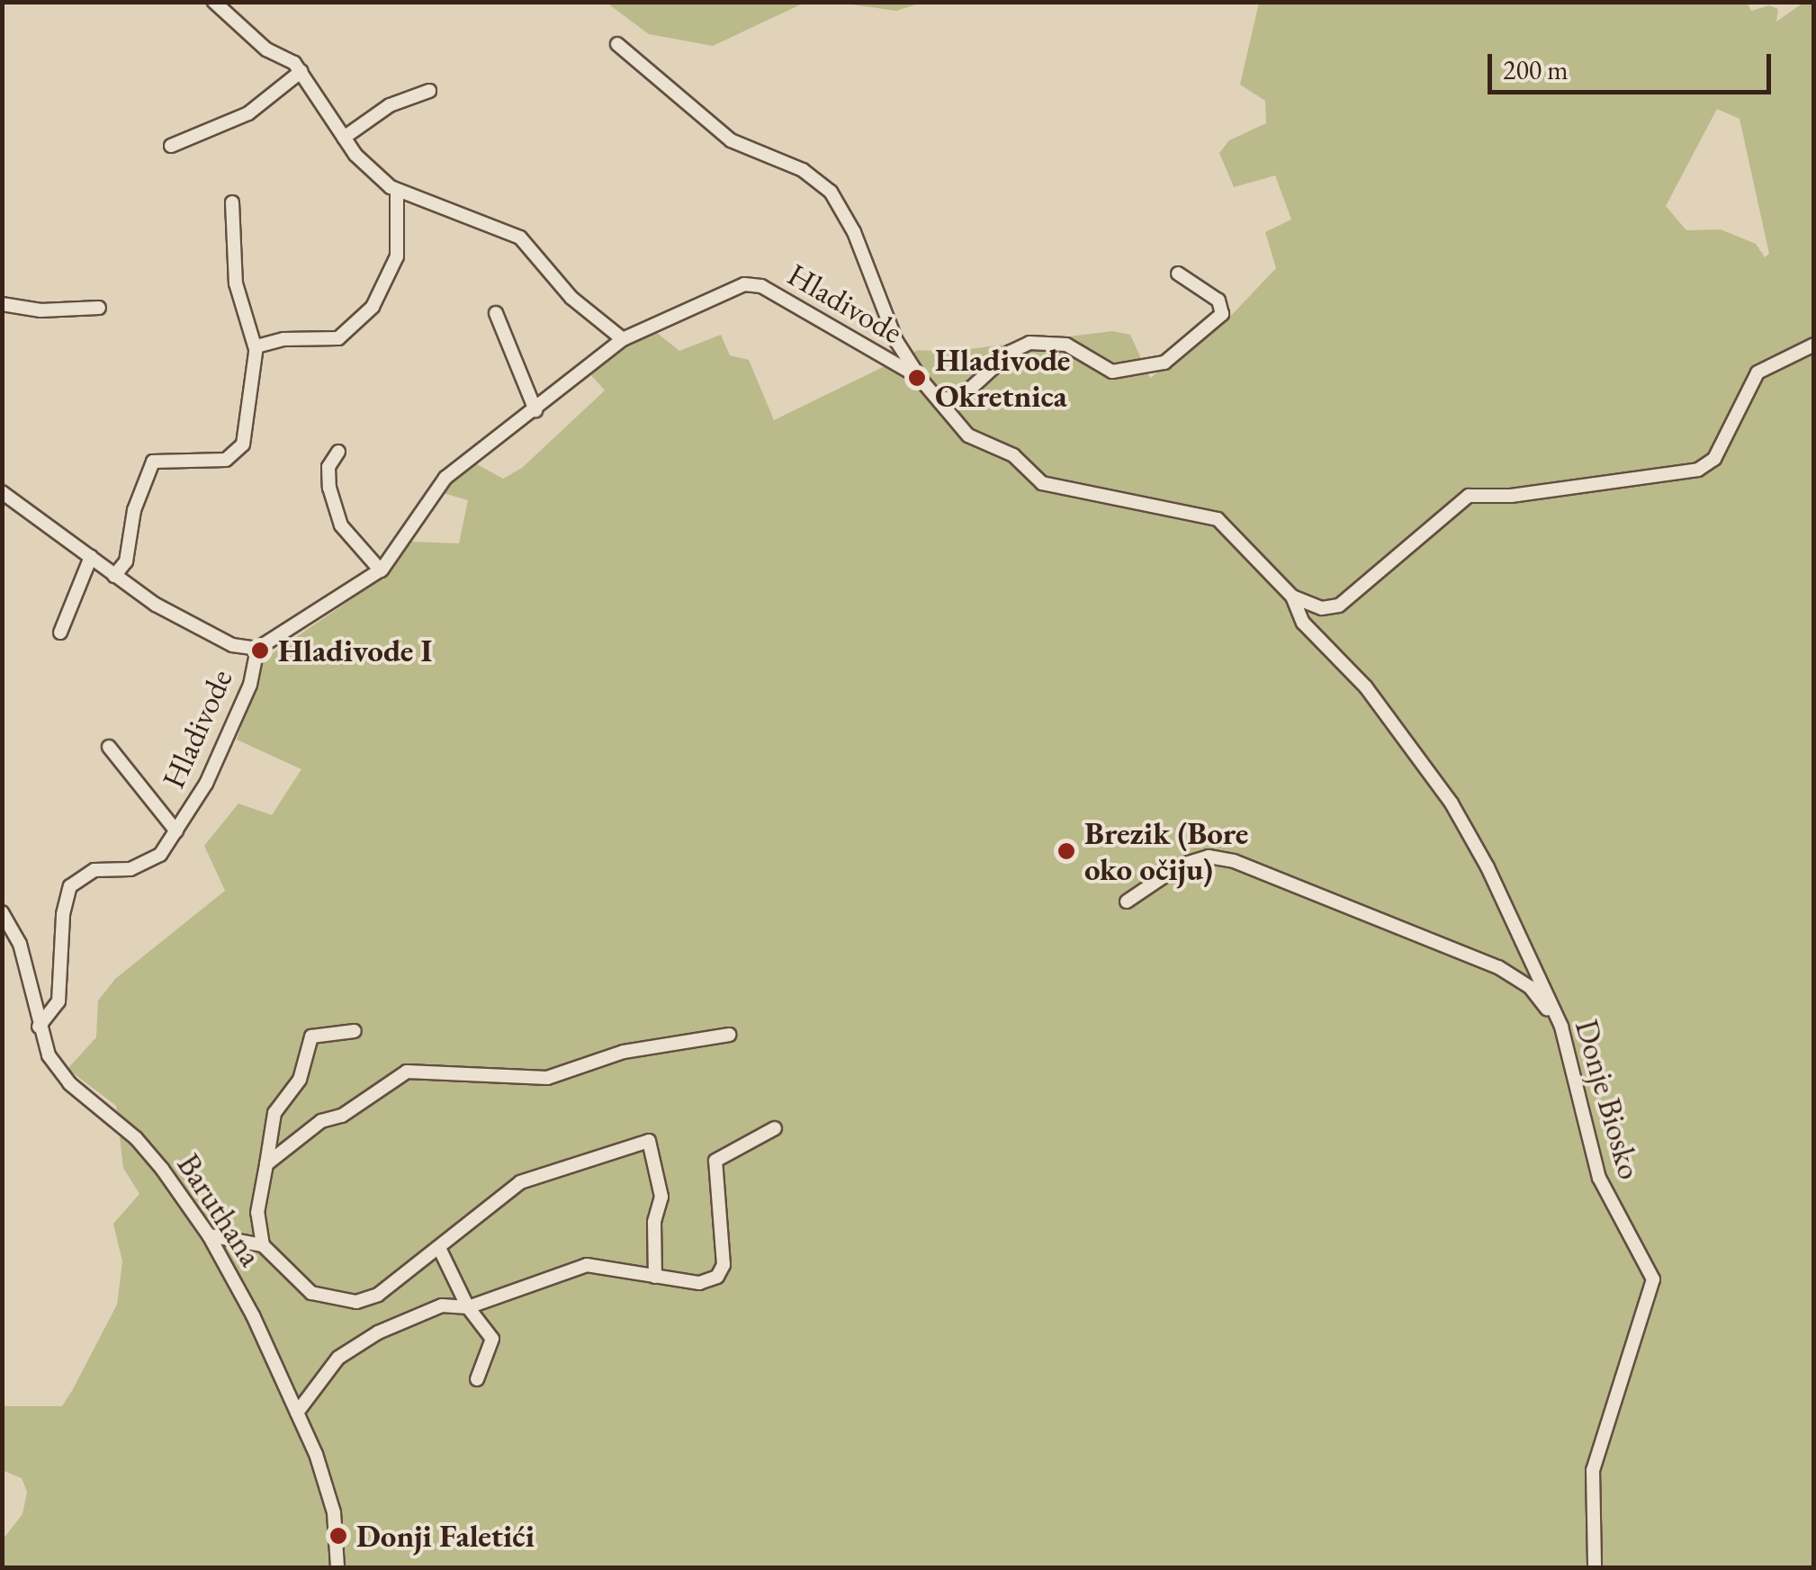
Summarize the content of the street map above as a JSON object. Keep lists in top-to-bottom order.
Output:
{
  "streets": {
    "street": ["Hladivode", "Donje Biosko", "Baruthana"]
  },
  "crossings": [
    ["Hladivode", "Donje Biosko"]
  ],
  "places": [
    "Hladivode Okretnica",
    "Hladivode I",
    "Brezik (Bore oko očiju)",
    "Donji Faletići"
  ],
  "scale_bar": "200 m"
}
